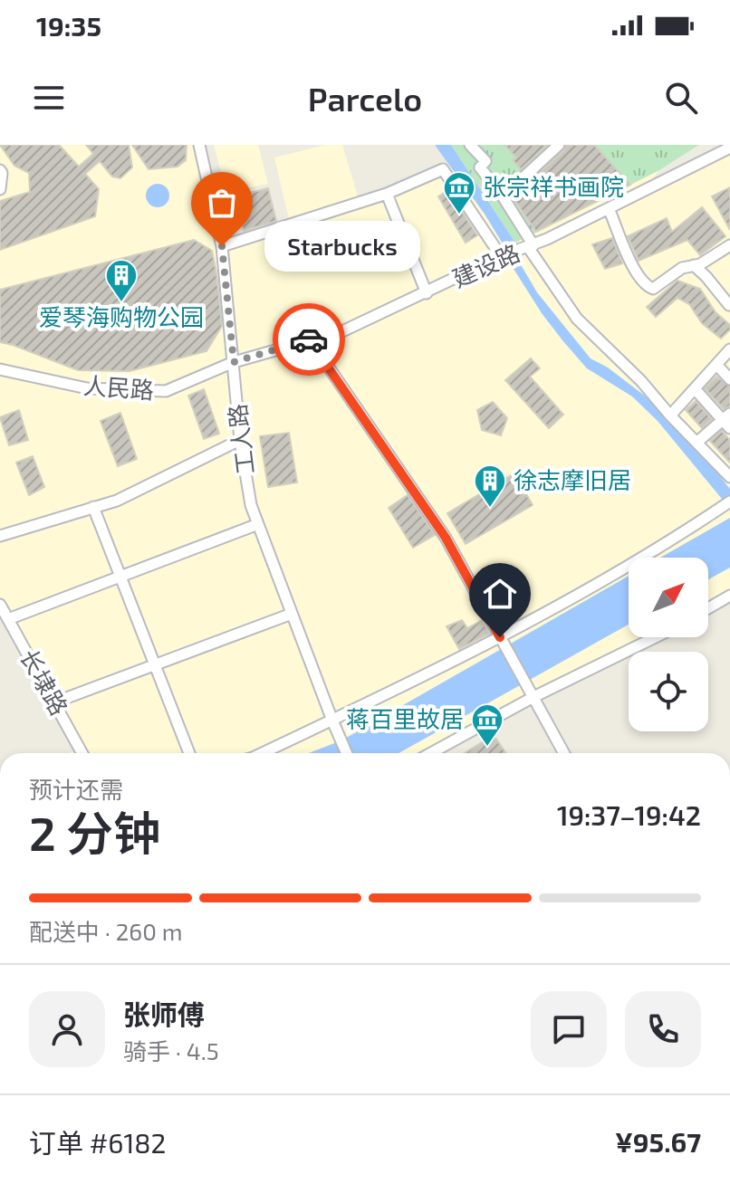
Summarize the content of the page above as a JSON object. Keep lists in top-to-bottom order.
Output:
{
  "streets": {
    "street": [
      "建设路",
      "人民路",
      "工人路",
      "长埭路"
    ]
  },
  "crossings": [
    ["建设路", "人民路"],
    ["建设路", "工人路"],
    ["人民路", "工人路"]
  ],
  "places": {
    "museum": ["张宗祥书画院", "蒋百里故居"],
    "other": ["Starbucks"],
    "building": ["爱琴海购物公园", "徐志摩旧居"]
  },
  "north": "top right",
  "page": {
    "status": "19:35",
    "header": "Parcelo",
    "bubble": "Starbucks",
    "heading": ["2 分钟", "预计还需", "19:37–19:42"],
    "panel": [
      "张师傅",
      "骑手 · 4.5",
      "订单 #6182",
      "¥95.67"
    ],
    "bar": "配送中 · 260 m"
  }
}
